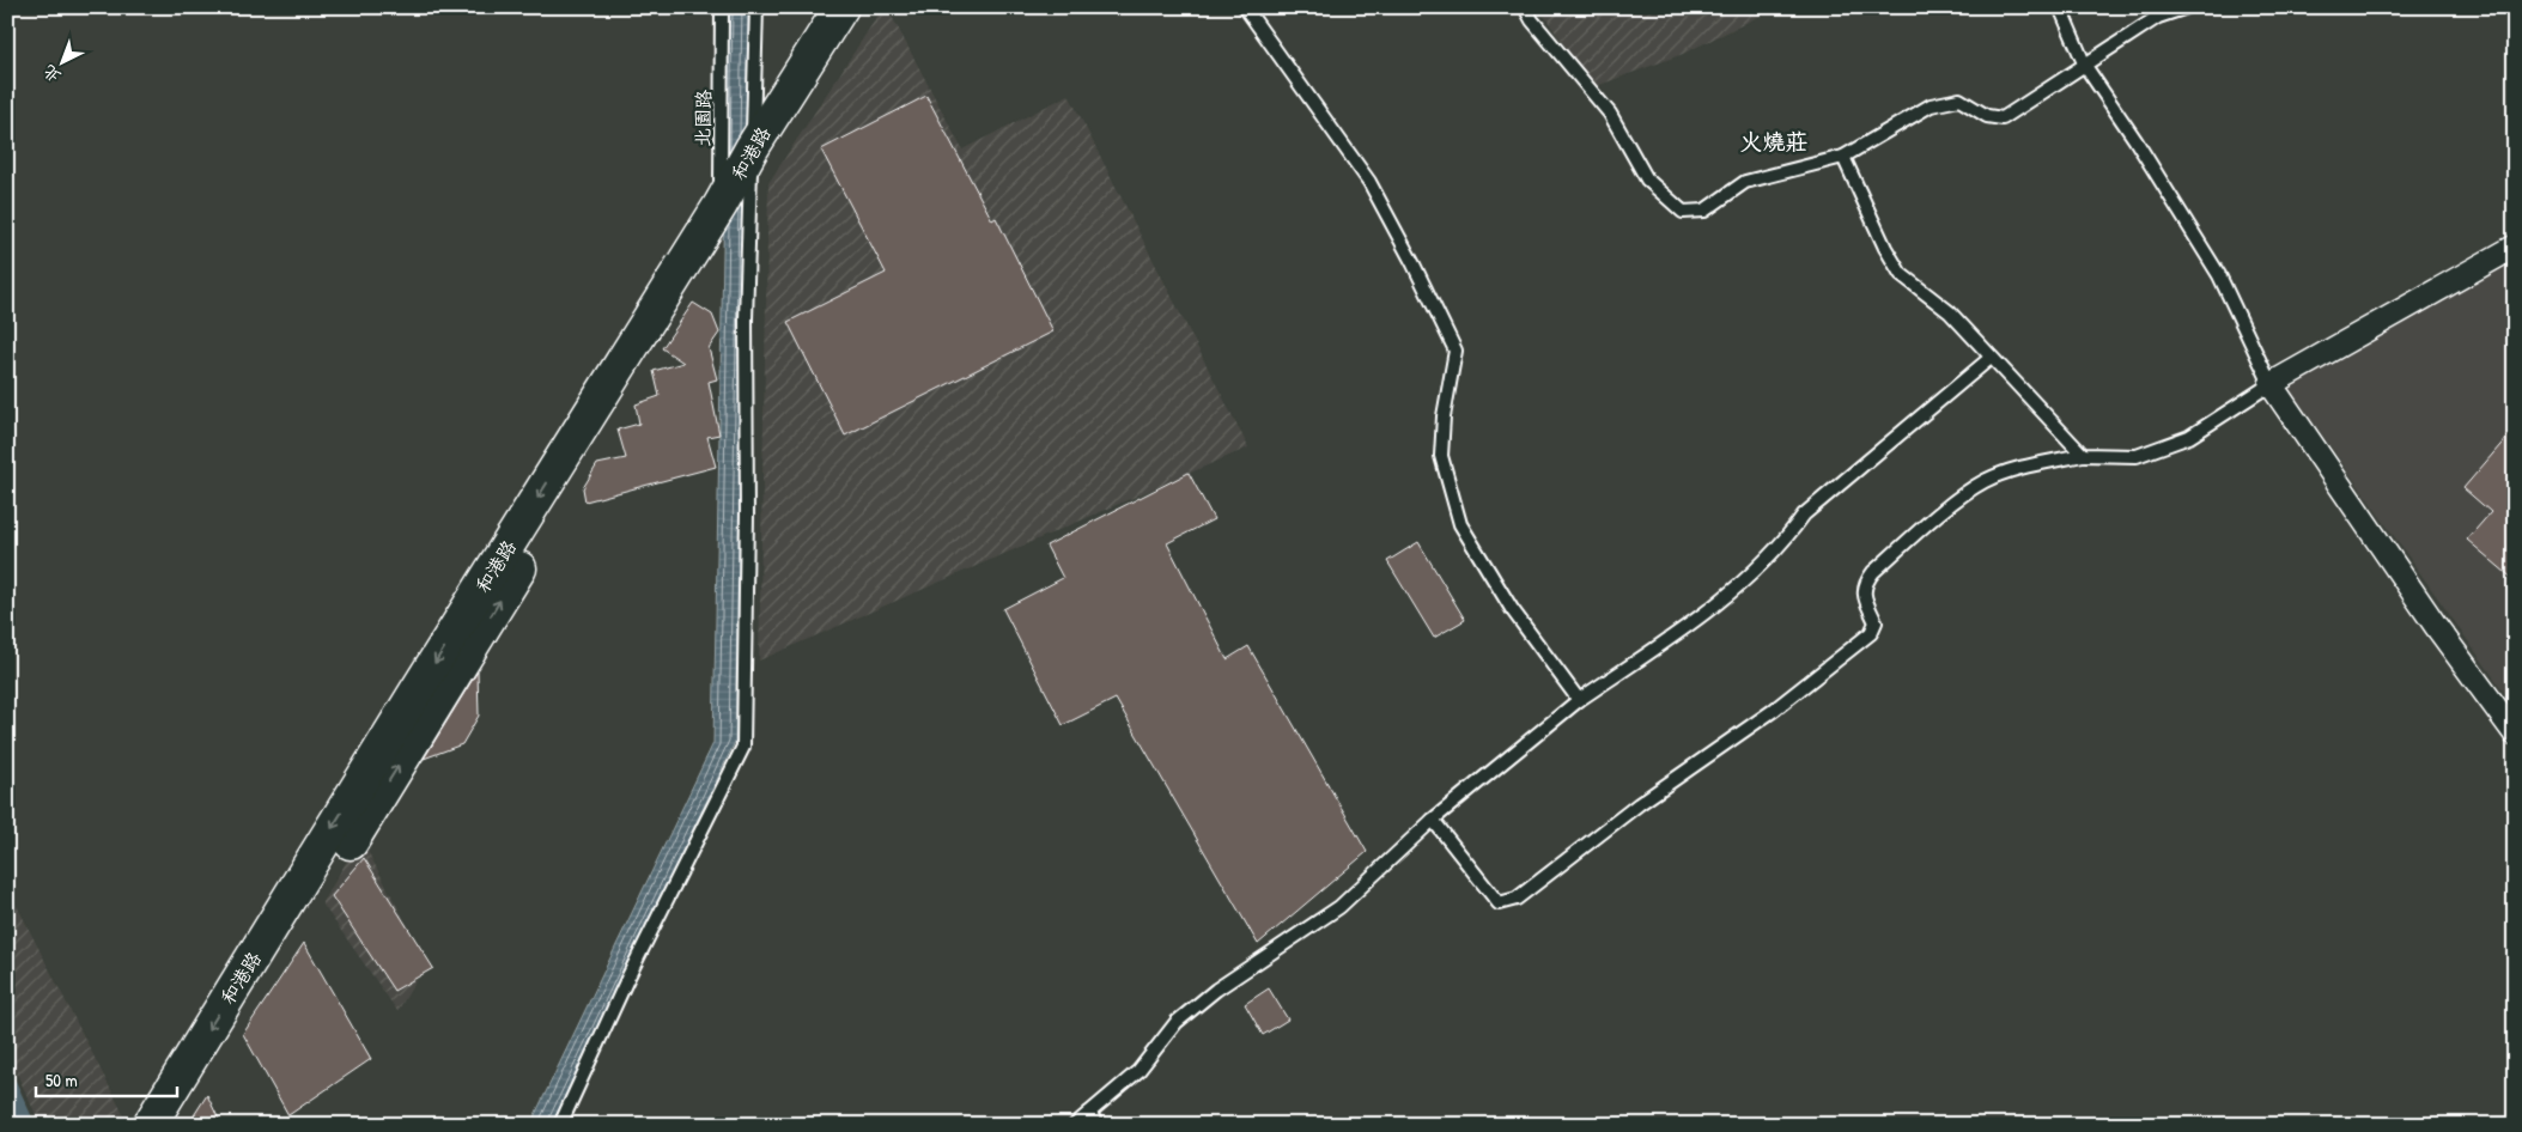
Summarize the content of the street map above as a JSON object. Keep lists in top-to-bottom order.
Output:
{
  "streets": {
    "main road": ["和港路"],
    "lane": ["北園路"]
  },
  "crossings": [
    ["北園路", "和港路"]
  ],
  "districts": ["火燒莊"],
  "scale_bar": "50 m",
  "north": "bottom left"
}
